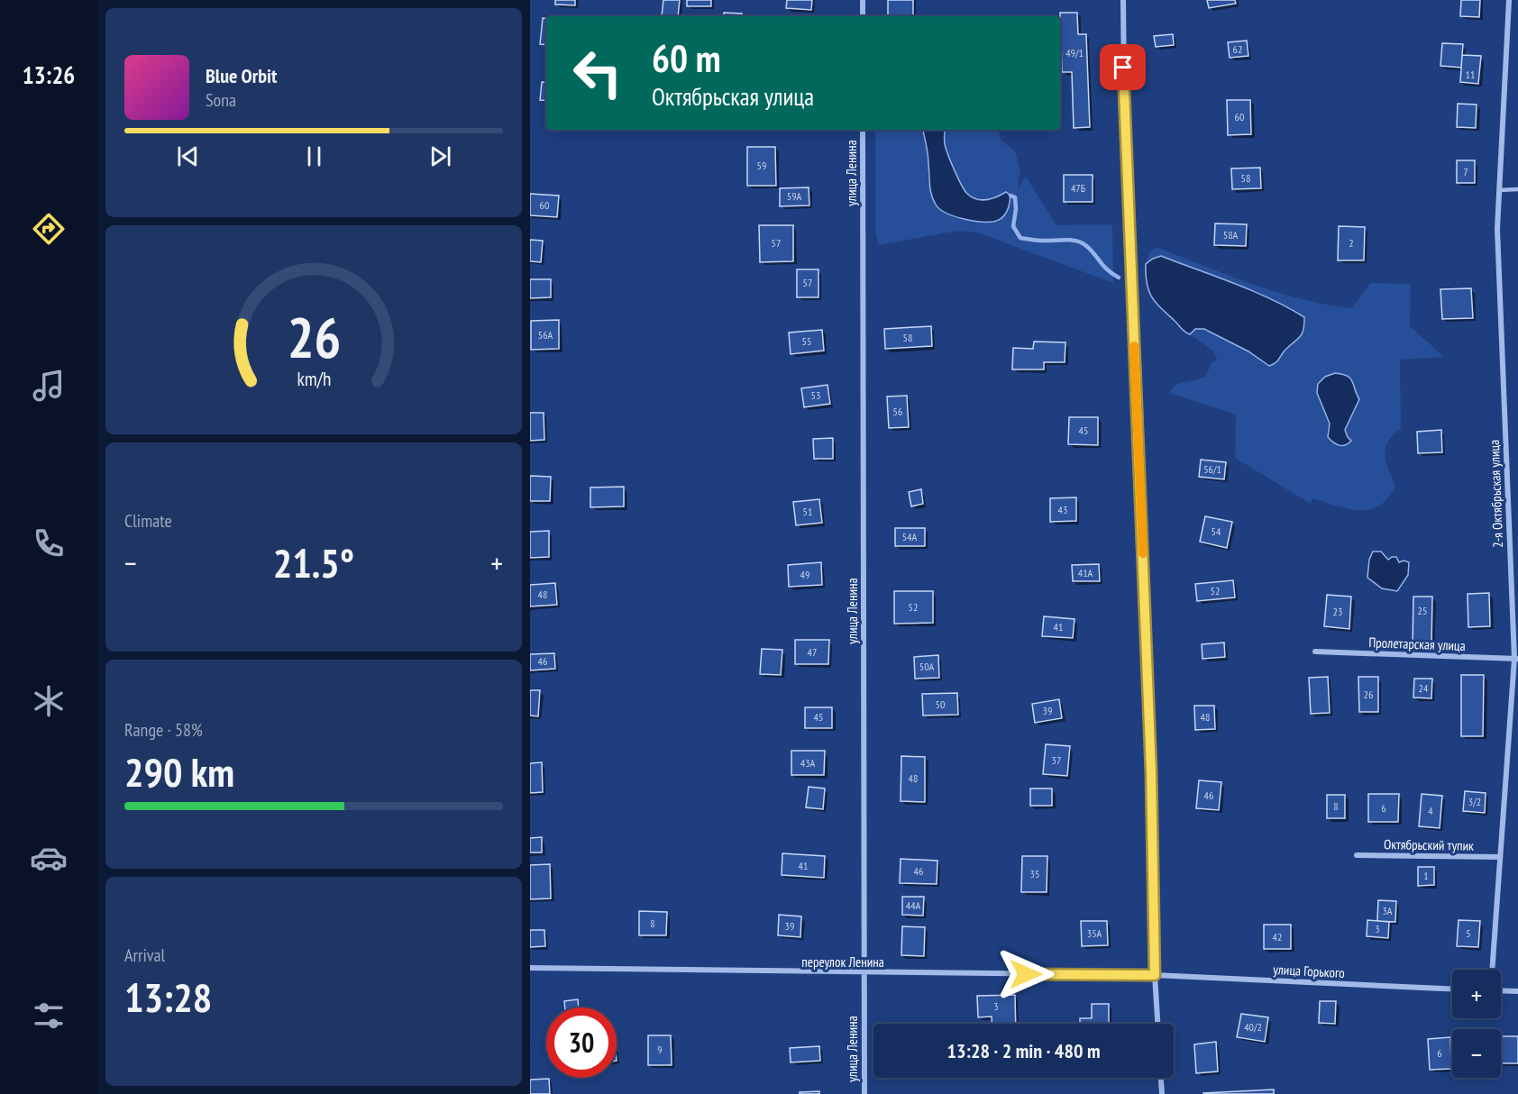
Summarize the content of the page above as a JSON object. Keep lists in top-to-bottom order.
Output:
{
  "streets": {
    "street": [
      "улица Ленина",
      "2-я Октябрьская улица",
      "Пролетарская улица",
      "Октябрьский тупик",
      "переулок Ленина",
      "улица Горького"
    ]
  },
  "crossings": [
    ["улица Ленина", "переулок Ленина"],
    ["2-я Октябрьская улица", "Пролетарская улица"],
    ["2-я Октябрьская улица", "Октябрьский тупик"],
    ["переулок Ленина", "улица Горького"]
  ],
  "house_numbers": [
    "62",
    "49/1",
    "11",
    "60",
    "59",
    "7",
    "58",
    "47Б",
    "59А",
    "60",
    "58А",
    "57",
    "2",
    "57",
    "56А",
    "58",
    "55",
    "53",
    "56",
    "45",
    "56/1",
    "43",
    "51",
    "54",
    "54А",
    "41А",
    "49",
    "52",
    "48",
    "52",
    "25",
    "23",
    "41",
    "47",
    "46",
    "50А",
    "24",
    "26",
    "50",
    "39",
    "45",
    "48",
    "37",
    "43А",
    "48",
    "46",
    "3/2",
    "8",
    "6",
    "4",
    "41",
    "46",
    "35",
    "1",
    "44А",
    "3А",
    "8",
    "39",
    "3",
    "35А",
    "5",
    "42",
    "3",
    "40/2",
    "9",
    "6"
  ],
  "page": {
    "tabs": "13:26",
    "turn": ["60 m", "Октябрьская улица"],
    "song": ["Blue Orbit", "Sona"],
    "tile": [
      "Climate",
      ["Range · 58%", "290 km"],
      ["Arrival", "13:28"]
    ],
    "heat": ["−", "21.5°", "+"],
    "map_buttons": ["+", "−"],
    "limit": "30",
    "trip": "13:28 · 2 min · 480 m",
    "gauge": ["26", "km/h"]
  }
}
